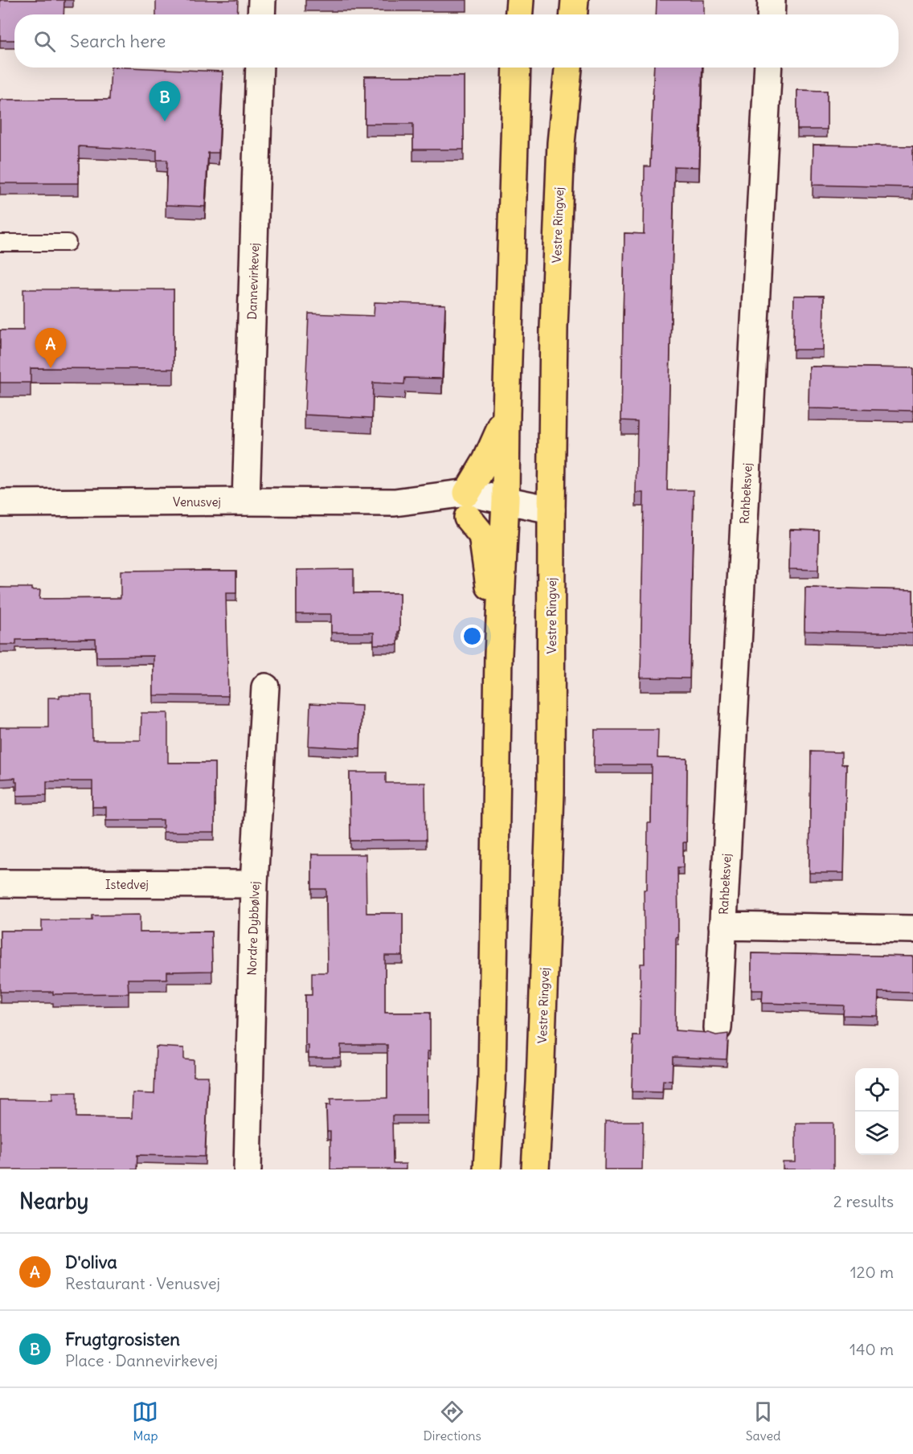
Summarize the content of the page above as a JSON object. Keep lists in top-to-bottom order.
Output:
{
  "streets": {
    "main road": ["Vestre Ringvej"],
    "street": [
      "Dannevirkevej",
      "Rahbeksvej",
      "Venusvej",
      "Istedvej",
      "Nordre Dybbølvej"
    ]
  },
  "crossings": [
    ["Vestre Ringvej", "Venusvej"],
    ["Dannevirkevej", "Venusvej"],
    ["Istedvej", "Nordre Dybbølvej"]
  ],
  "page": {
    "search": "Search here",
    "pins": ["B", "A"],
    "heading": ["Nearby", "2 results"],
    "list": [
      {
        "mark": "A",
        "name": "D'oliva",
        "note": "Restaurant · Venusvej",
        "value": "120 m"
      },
      {
        "mark": "B",
        "name": "Frugtgrosisten",
        "note": "Place · Dannevirkevej",
        "value": "140 m"
      }
    ],
    "nav": ["Map", "Directions", "Saved"]
  }
}
